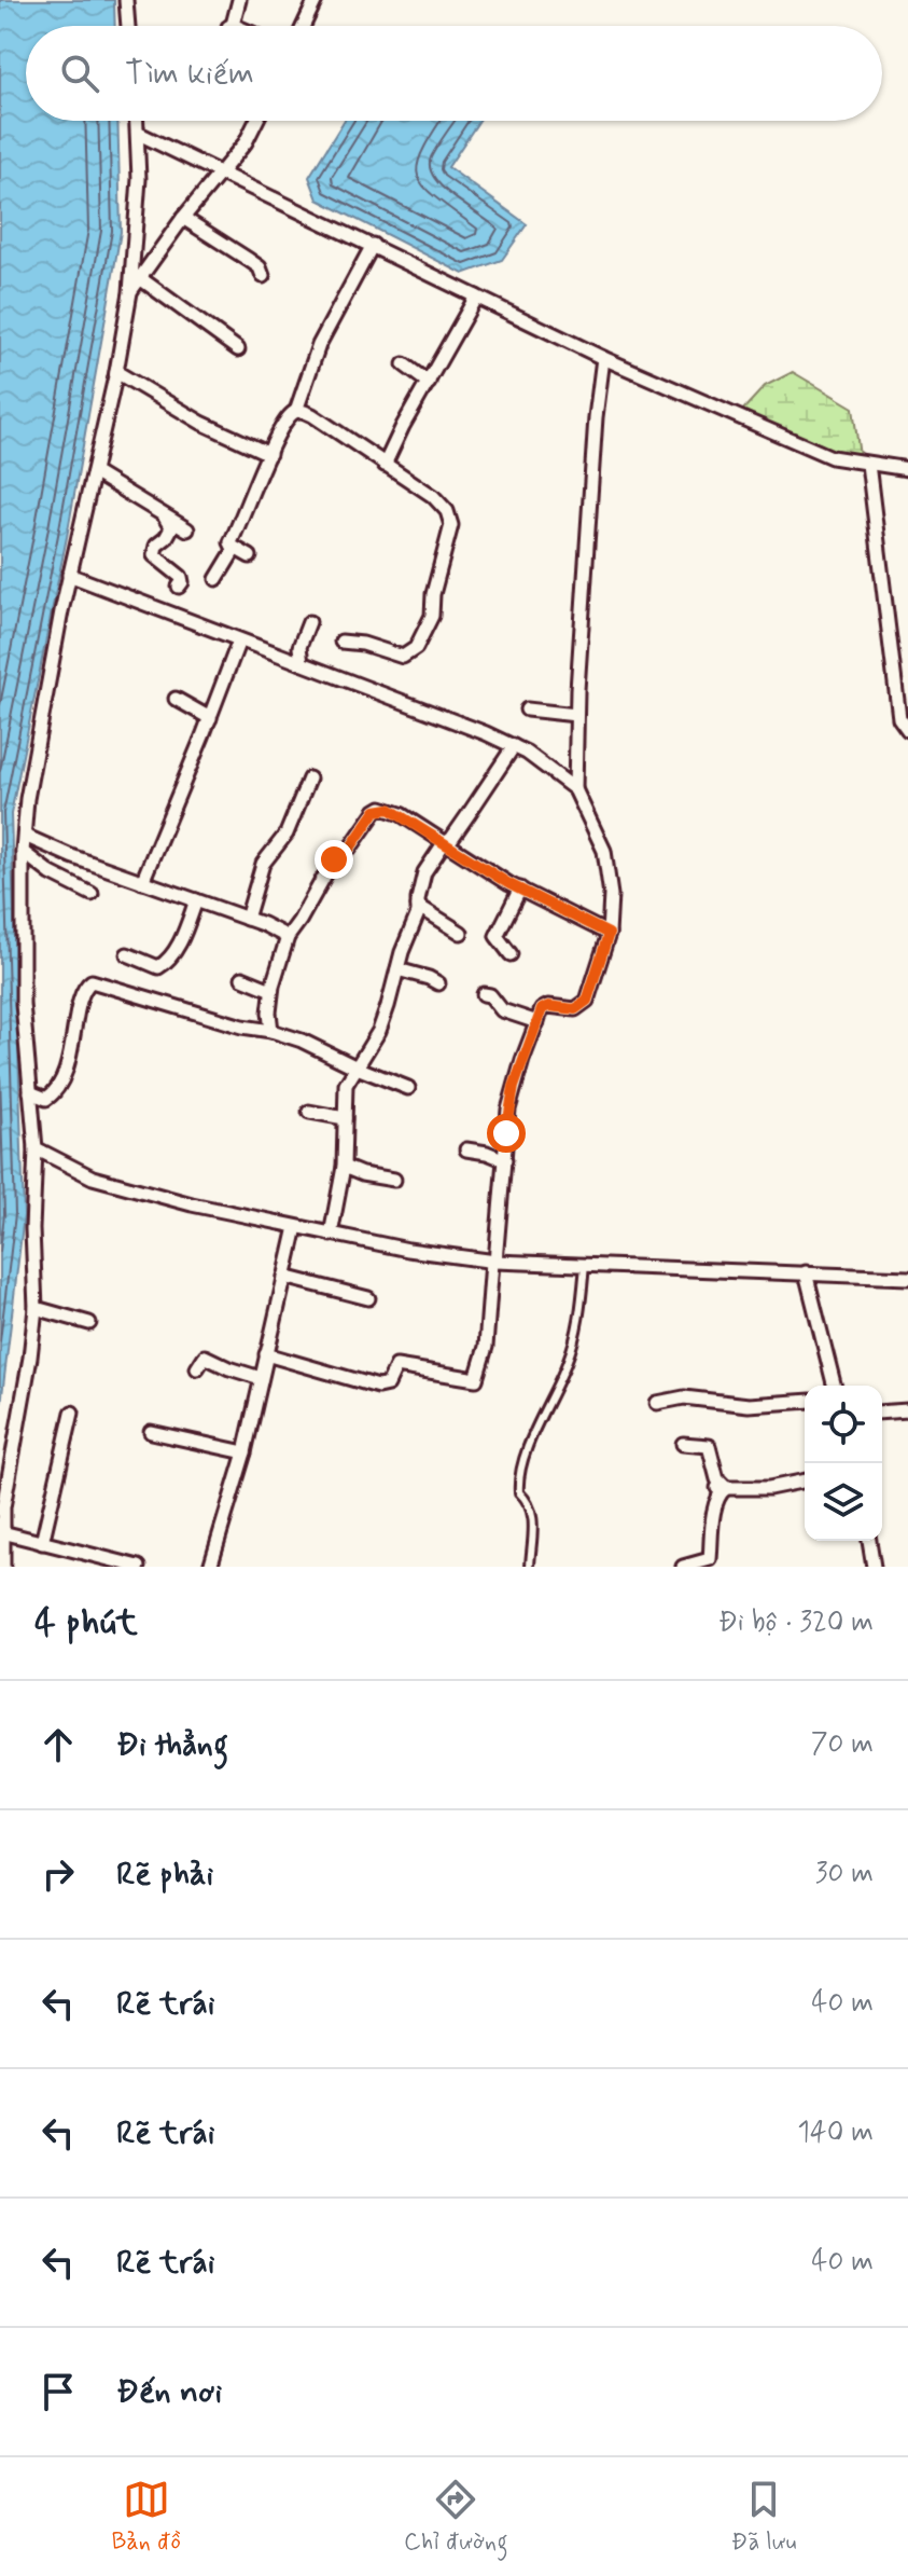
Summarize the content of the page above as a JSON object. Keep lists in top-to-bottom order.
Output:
{
  "page": {
    "search": "Tìm kiếm",
    "heading": ["4 phút", "Đi bộ · 320 m"],
    "list": [
      ["Đi thẳng", "70 m"],
      ["Rẽ phải", "30 m"],
      ["Rẽ trái", "40 m"],
      ["Rẽ trái", "140 m"],
      ["Rẽ trái", "40 m"],
      "Đến nơi"
    ],
    "nav": ["Bản đồ", "Chỉ đường", "Đã lưu"]
  }
}
